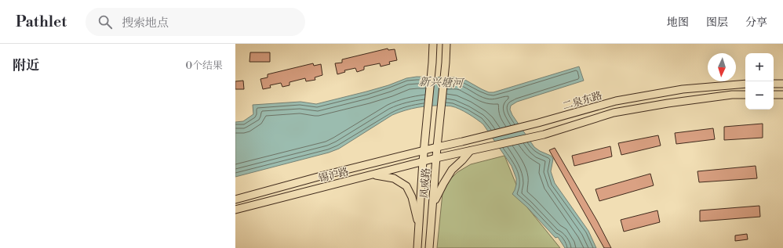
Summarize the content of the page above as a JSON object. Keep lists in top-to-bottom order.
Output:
{
  "streets": {
    "main road": ["二泉东路", "锡沪路", "凤威路"]
  },
  "crossings": [
    ["二泉东路", "锡沪路"],
    ["二泉东路", "凤威路"],
    ["锡沪路", "凤威路"]
  ],
  "water": ["新兴塘河"],
  "north": "bottom",
  "page": {
    "header": "Pathlet",
    "search": "搜索地点",
    "nav": ["地图", "图层", "分享"],
    "heading": ["附近", "0个结果"],
    "map_buttons": ["+", "−"]
  }
}
